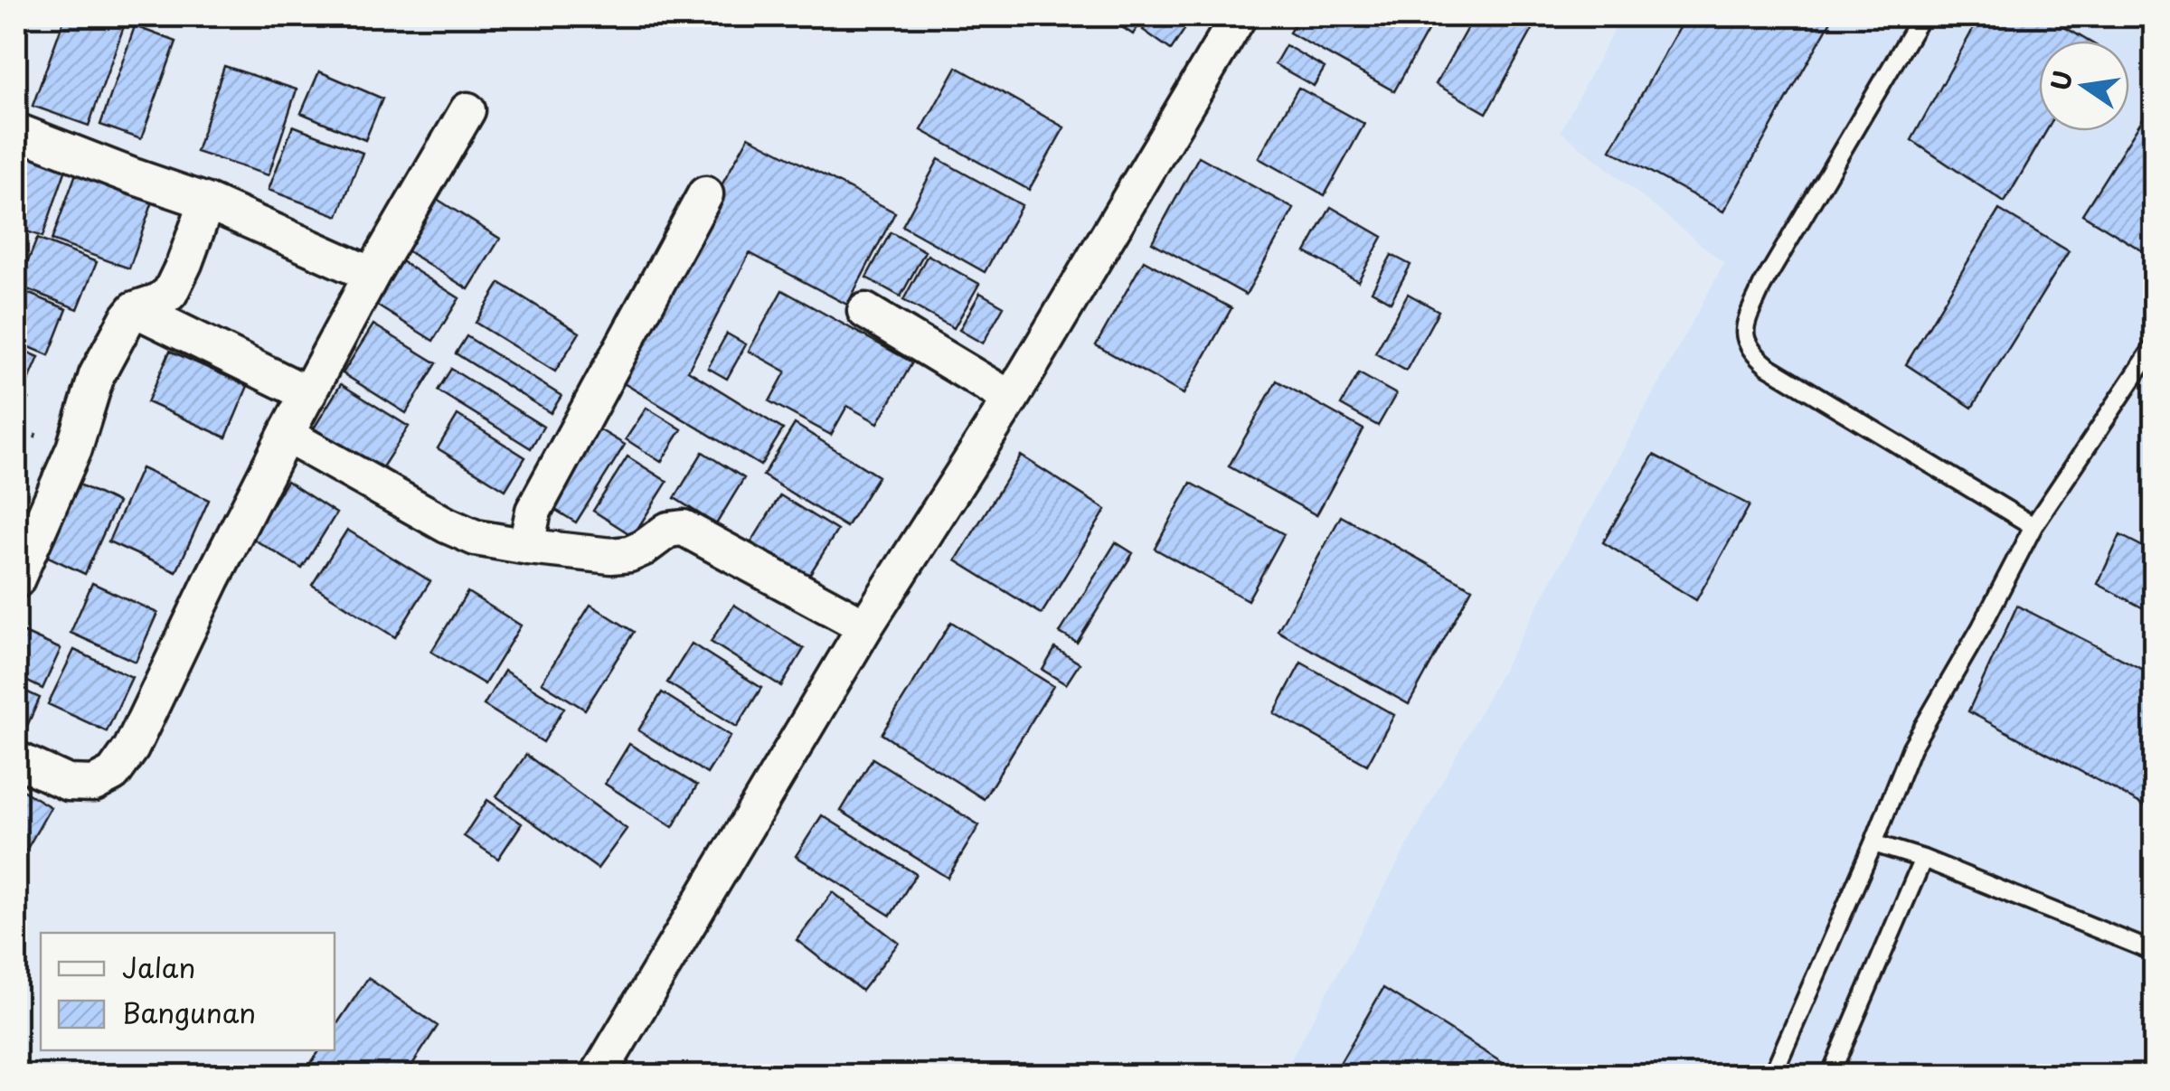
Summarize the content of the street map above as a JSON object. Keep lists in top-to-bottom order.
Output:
{
  "legend": ["Jalan", "Bangunan"],
  "north": "left"
}
